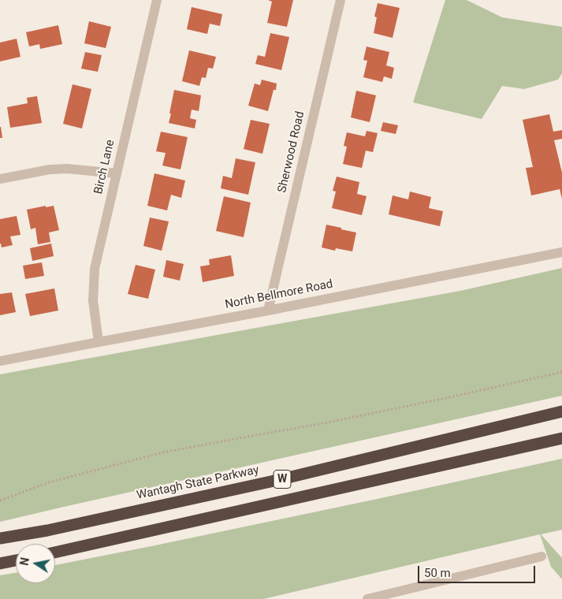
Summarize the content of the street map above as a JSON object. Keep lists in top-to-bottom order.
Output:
{
  "streets": {
    "highway": ["W", "Wantagh State Parkway"],
    "street": ["Sherwood Road", "Birch Lane", "North Bellmore Road"]
  },
  "crossings": [
    ["Sherwood Road", "North Bellmore Road"],
    ["Birch Lane", "North Bellmore Road"]
  ],
  "scale_bar": "50 m",
  "north": "left"
}
